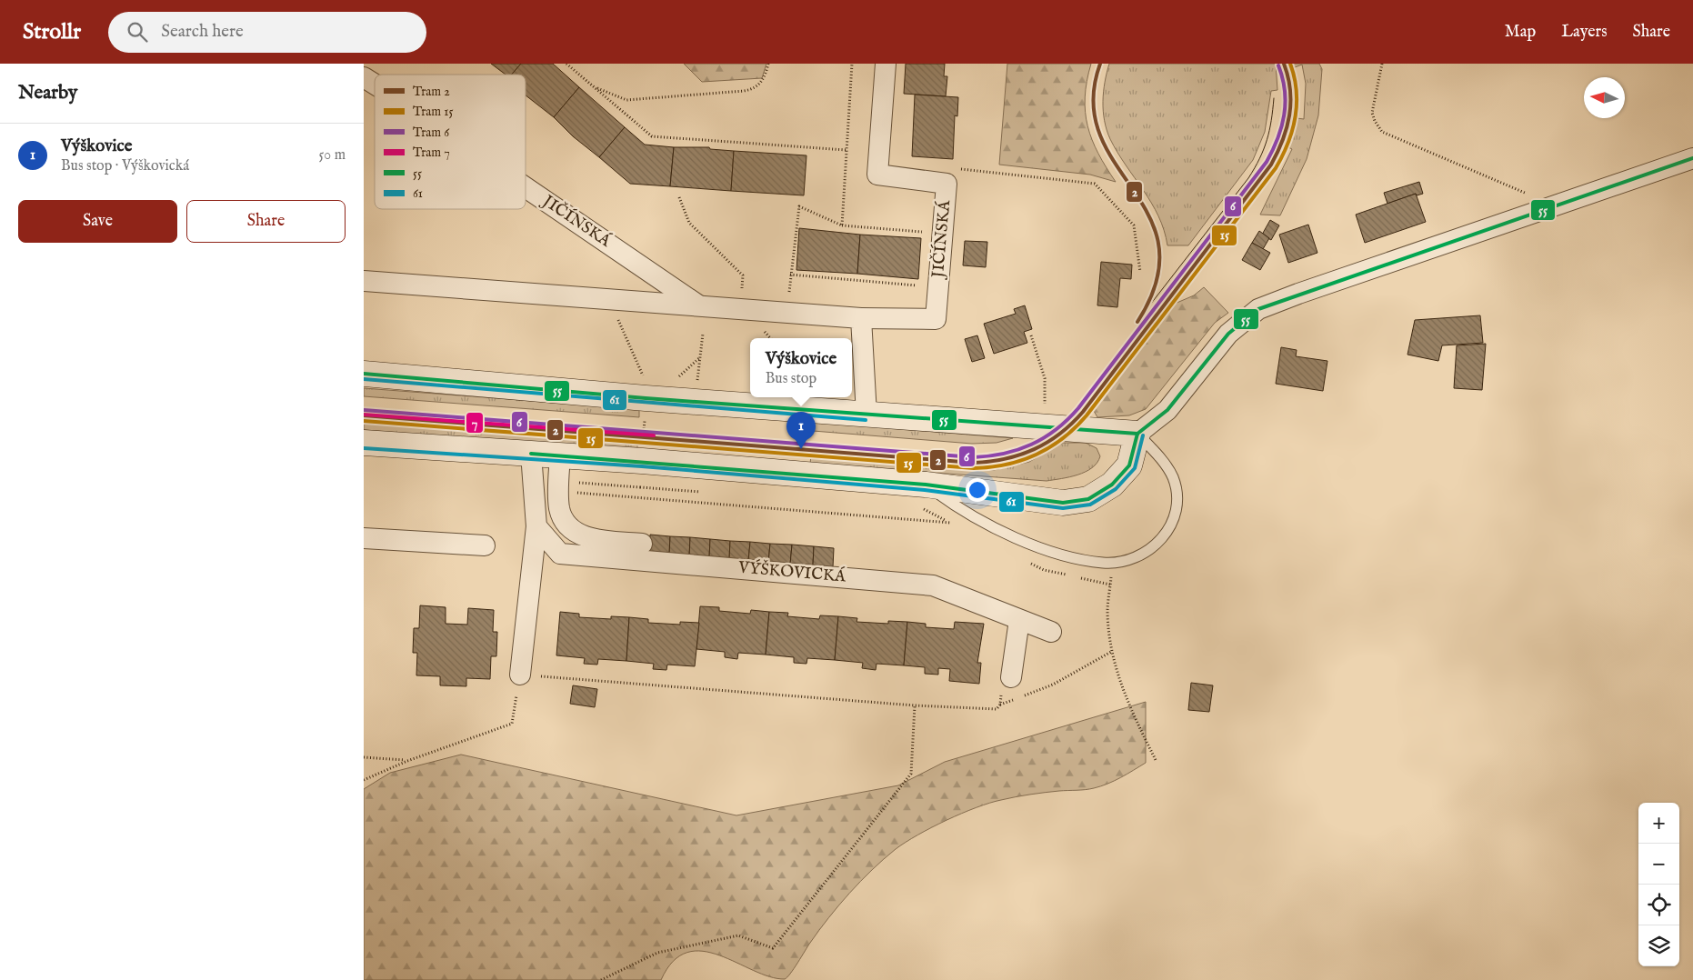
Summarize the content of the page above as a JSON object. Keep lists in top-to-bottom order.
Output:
{
  "streets": {
    "street": ["JIČÍNSKÁ", "VÝŠKOVICKÁ"]
  },
  "lines": [
    "tram line 2",
    "tram line 15",
    "tram line 6",
    "transit line 55",
    "transit line 61",
    "tram line 7"
  ],
  "legend": [
    "Tram 2",
    "Tram 15",
    "Tram 6",
    "Tram 7",
    "55",
    "61"
  ],
  "north": "left",
  "page": {
    "header": "Strollr",
    "search": "Search here",
    "nav": ["Map", "Layers", "Share"],
    "heading": "Nearby",
    "list": [
      {
        "mark": "1",
        "name": "Výškovice",
        "note": "Bus stop · Výškovická",
        "value": "50 m"
      }
    ],
    "buttons": ["Save", "Share"],
    "popup": ["Výškovice", "Bus stop"],
    "pins": "1",
    "map_buttons": ["+", "−"]
  }
}
